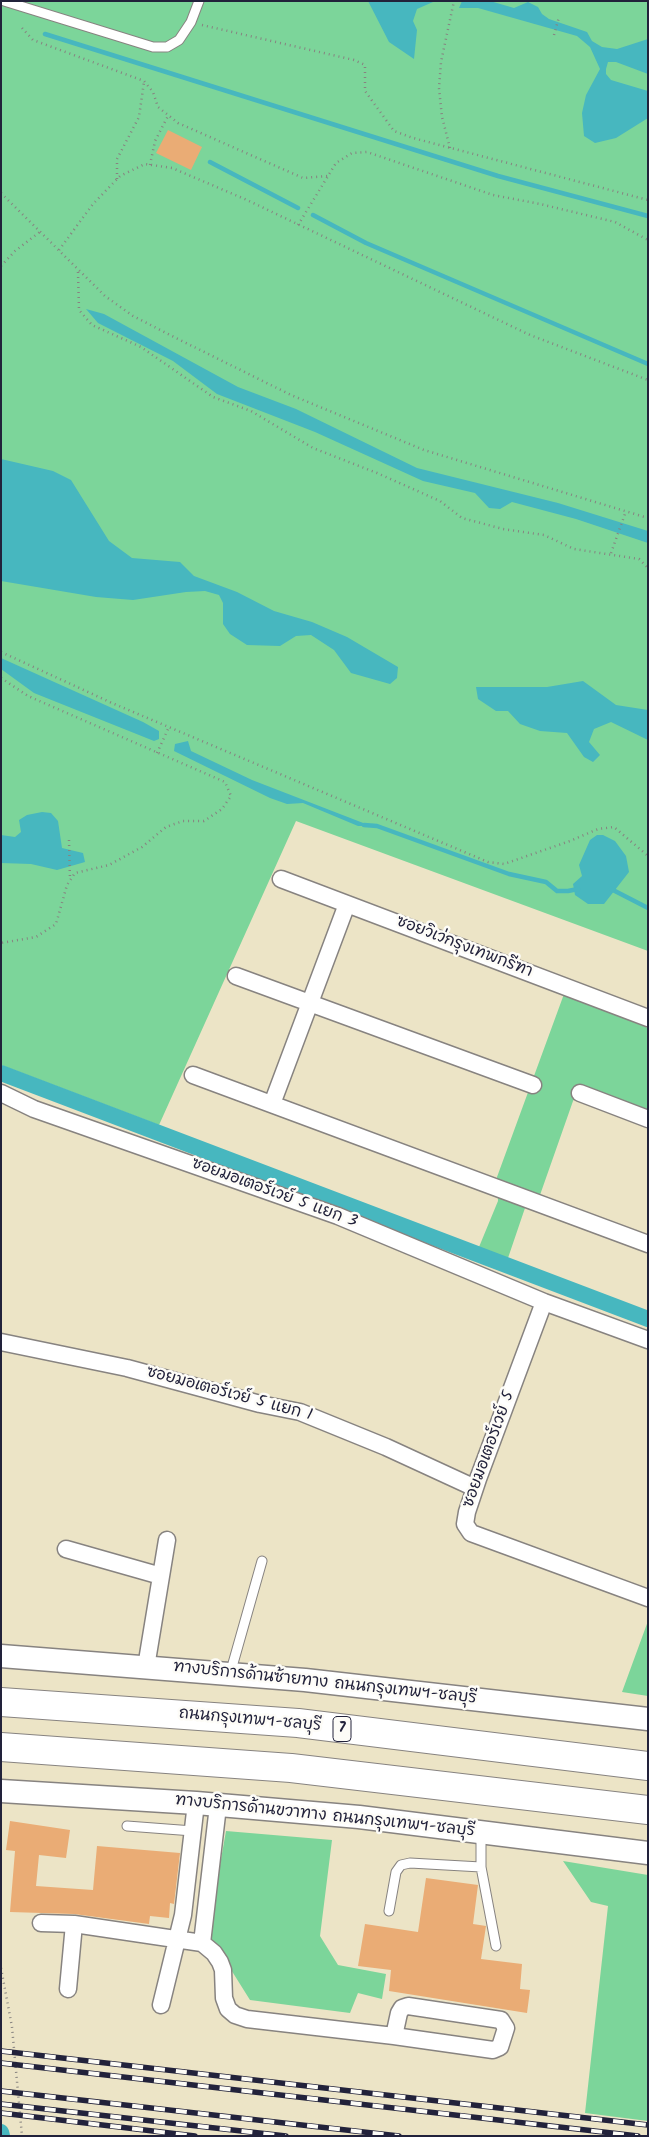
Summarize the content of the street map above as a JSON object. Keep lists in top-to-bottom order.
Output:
{
  "streets": {
    "highway": ["ถนนกรุงเทพฯ-ชลบุรี", "7"],
    "main road": ["ทางบริการด้านซ้ายทาง ถนนกรุงเทพฯ-ชลบุรี", "ทางบริการด้านขวาทาง ถนนกรุงเทพฯ-ชลบุรี"],
    "street": [
      "ซอยวิเว่กรุงเทพกรีฑา",
      "ซอยมอเตอร์เวย์ 5 แยก 3",
      "ซอยมอเตอร์เวย์ 5 แยก 1",
      "ซอยมอเตอร์เวย์ 5"
    ]
  },
  "crossings": [
    ["ซอยมอเตอร์เวย์ 5 แยก 3", "ซอยมอเตอร์เวย์ 5"],
    ["ซอยมอเตอร์เวย์ 5 แยก 1", "ซอยมอเตอร์เวย์ 5"]
  ]
}
